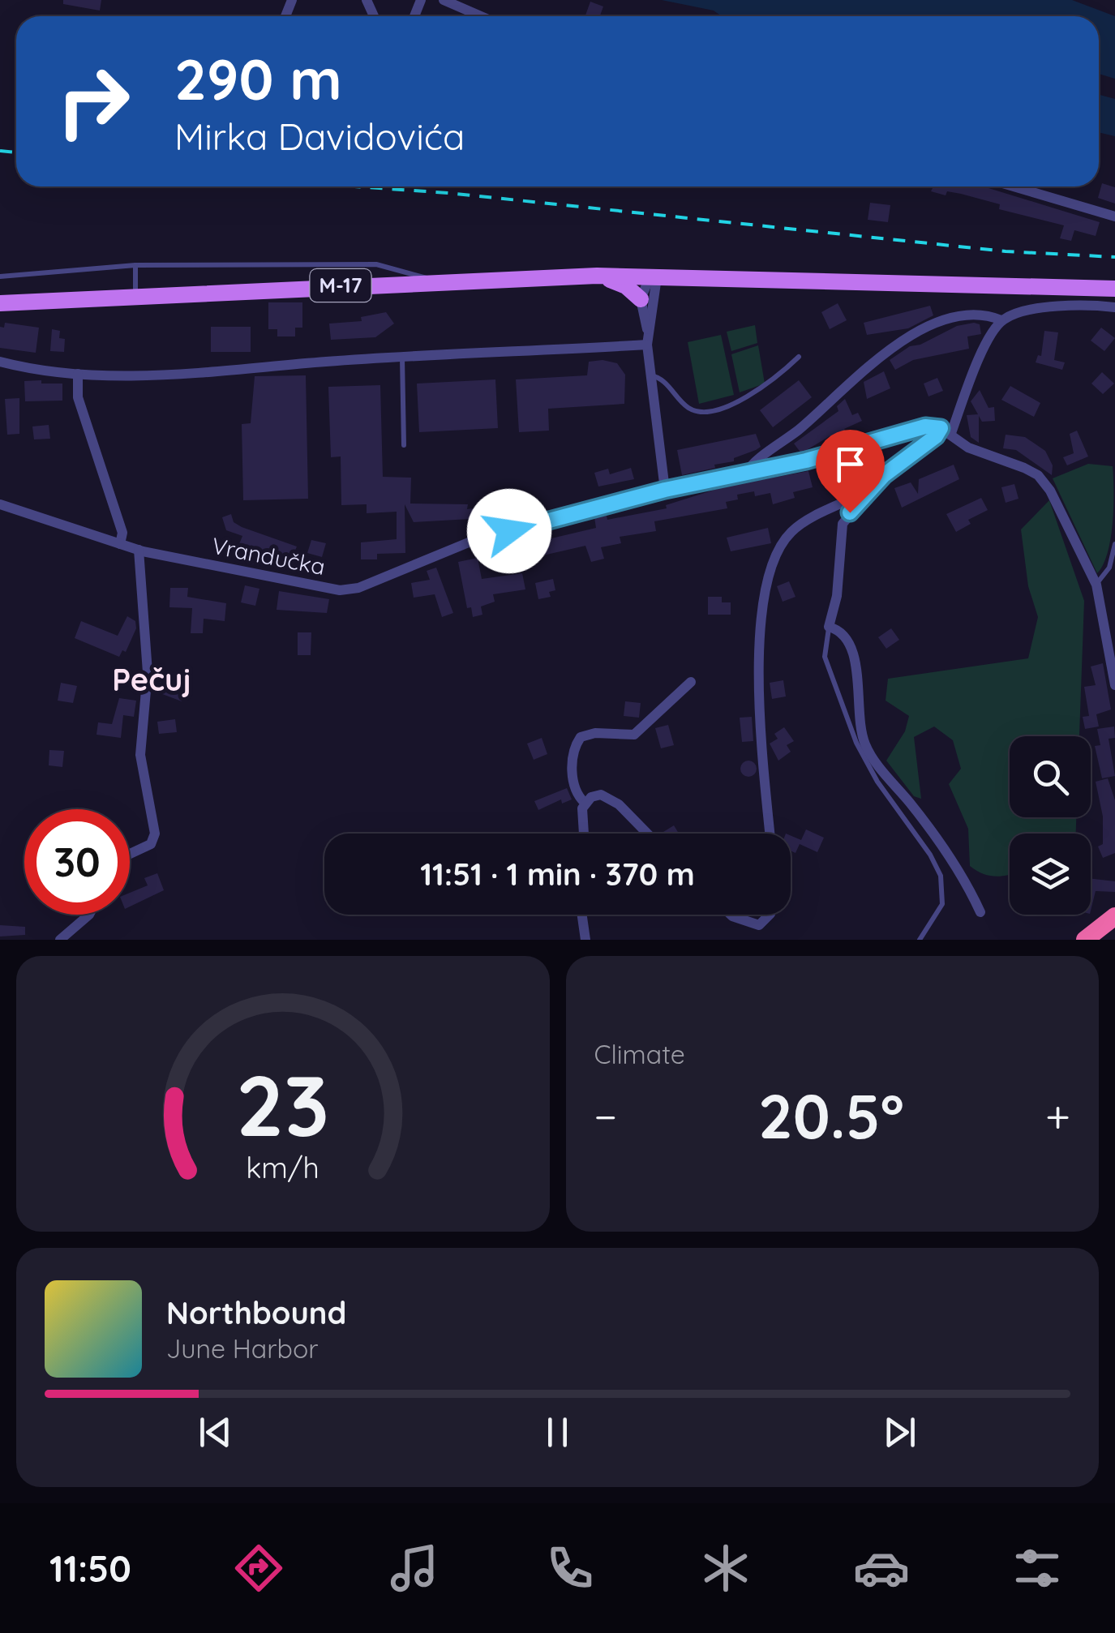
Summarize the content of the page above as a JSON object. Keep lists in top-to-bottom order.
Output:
{
  "streets": {
    "main road": ["M-17"],
    "street": ["Vrandučka"]
  },
  "districts": ["Pečuj"],
  "page": {
    "turn": ["290 m", "Mirka Davidovića"],
    "limit": "30",
    "trip": "11:51 · 1 min · 370 m",
    "tile": "Climate",
    "heat": ["−", "20.5°", "+"],
    "song": ["Northbound", "June Harbor"],
    "tabs": "11:50",
    "gauge": ["23", "km/h"]
  }
}
